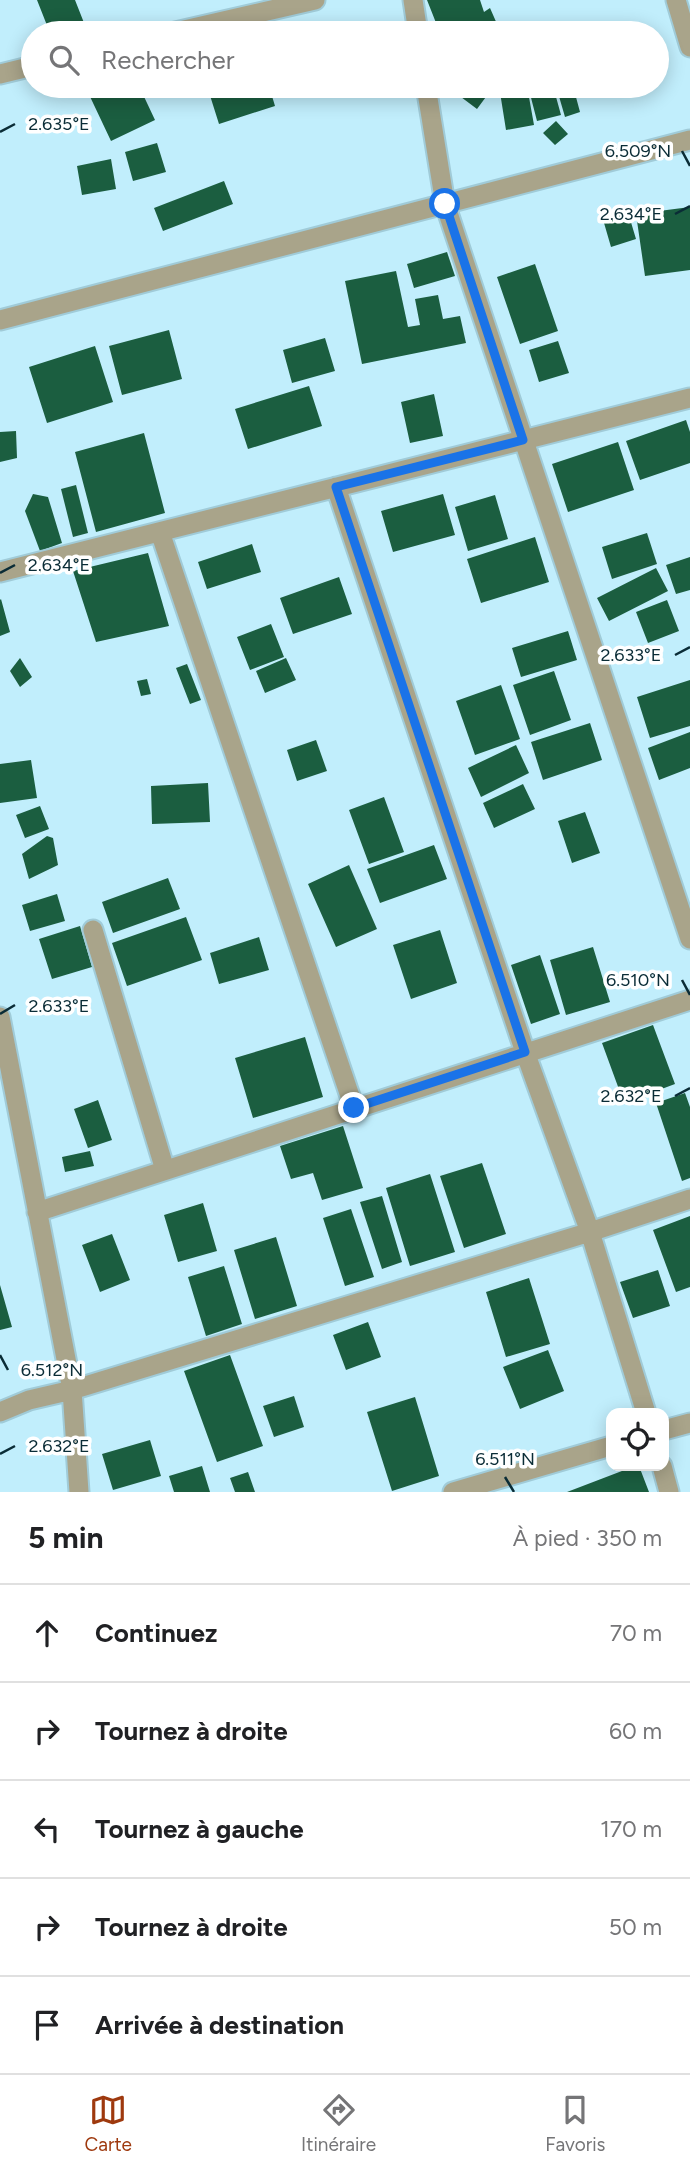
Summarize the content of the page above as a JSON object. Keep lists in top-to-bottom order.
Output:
{
  "page": {
    "search": "Rechercher",
    "heading": ["5 min", "À pied · 350 m"],
    "list": [
      ["Continuez", "70 m"],
      ["Tournez à droite", "60 m"],
      ["Tournez à gauche", "170 m"],
      ["Tournez à droite", "50 m"],
      "Arrivée à destination"
    ],
    "nav": ["Carte", "Itinéraire", "Favoris"]
  },
  "coordinates": [
    "2.635°E",
    "6.509°N",
    "2.634°E",
    "2.633°E",
    "6.510°N",
    "2.632°E",
    "6.512°N",
    "6.511°N"
  ]
}
